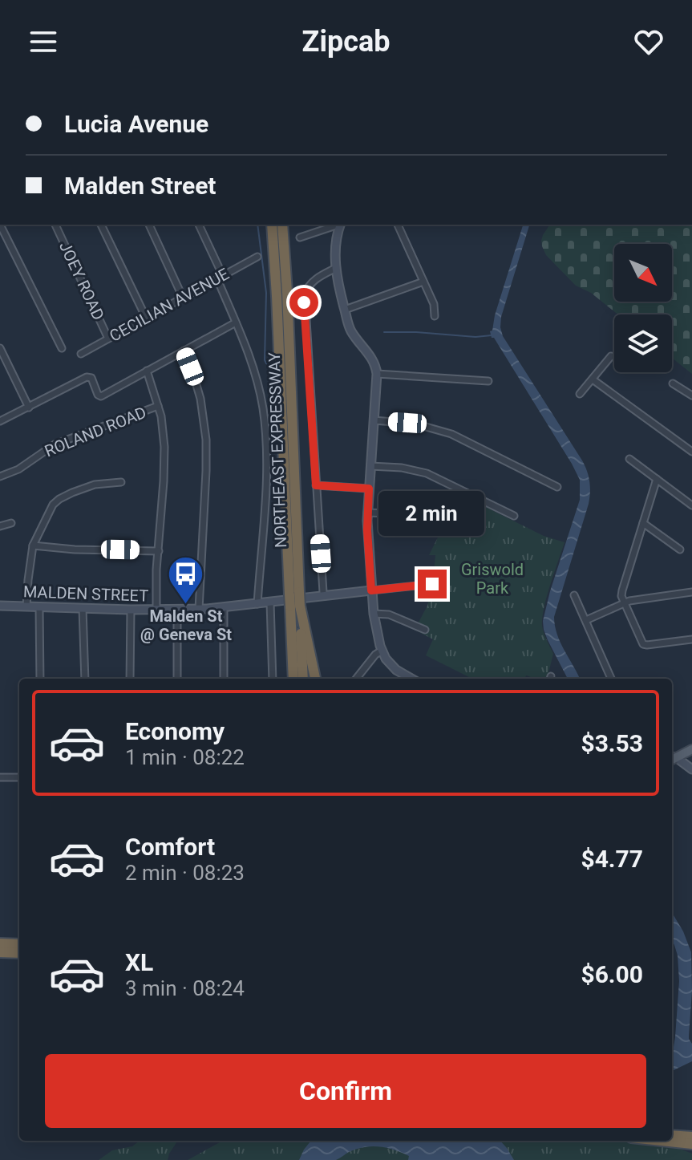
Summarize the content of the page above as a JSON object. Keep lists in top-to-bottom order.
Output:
{
  "streets": {
    "highway": ["NORTHEAST EXPRESSWAY"],
    "street": [
      "JOEY ROAD",
      "CECILIAN AVENUE",
      "ROLAND ROAD",
      "MALDEN STREET"
    ]
  },
  "crossings": [
    ["JOEY ROAD", "CECILIAN AVENUE"]
  ],
  "parks": ["Griswold Park"],
  "places": {
    "bus stop": ["Malden St @ Geneva St"]
  },
  "north": "bottom right",
  "page": {
    "header": "Zipcab",
    "banner": ["Lucia Avenue", "Malden Street"],
    "bubble": "2 min",
    "list": [
      {
        "name": "Economy",
        "note": "1 min · 08:22",
        "value": "$3.53"
      },
      {
        "name": "Comfort",
        "note": "2 min · 08:23",
        "value": "$4.77"
      },
      {
        "name": "XL",
        "note": "3 min · 08:24",
        "value": "$6.00"
      }
    ],
    "buttons": "Confirm"
  }
}
